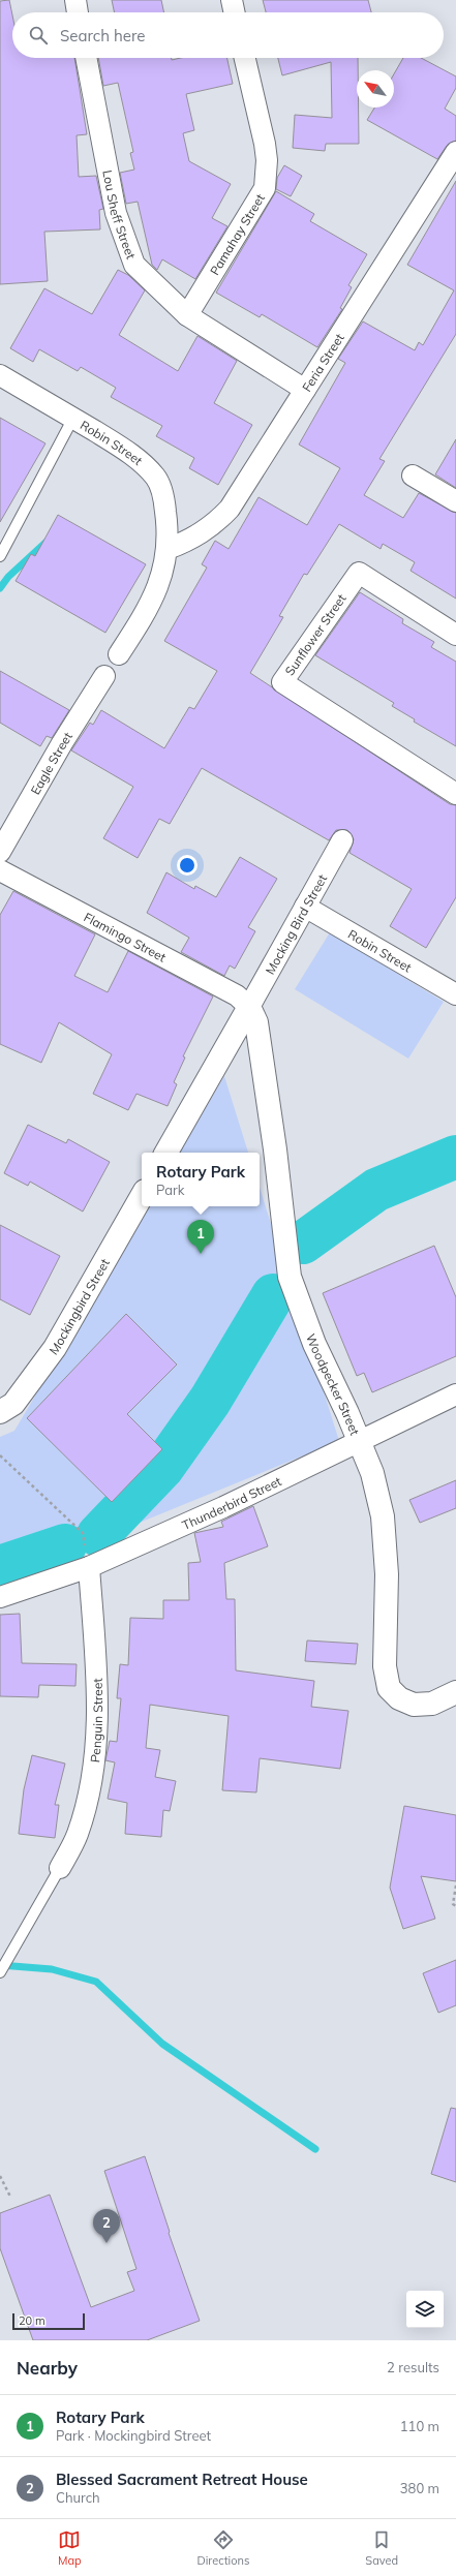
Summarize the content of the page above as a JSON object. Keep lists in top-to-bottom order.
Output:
{
  "streets": {
    "street": [
      "Lou Sheff Street",
      "Pamahay Street",
      "Feria Street",
      "Robin Street",
      "Sunflower Street",
      "Eagle Street",
      "Mocking Bird Street",
      "Flamingo Street",
      "Mockingbird Street",
      "Woodpecker Street",
      "Thunderbird Street",
      "Penguin Street"
    ]
  },
  "crossings": [
    ["Lou Sheff Street", "Pamahay Street"],
    ["Lou Sheff Street", "Feria Street"],
    ["Feria Street", "Robin Street"],
    ["Robin Street", "Mocking Bird Street"],
    ["Mocking Bird Street", "Flamingo Street"],
    ["Mocking Bird Street", "Woodpecker Street"],
    ["Flamingo Street", "Woodpecker Street"],
    ["Woodpecker Street", "Thunderbird Street"],
    ["Thunderbird Street", "Penguin Street"]
  ],
  "scale_bar": "20 m",
  "north": "top left",
  "page": {
    "search": "Search here",
    "popup": ["Rotary Park", "Park"],
    "pins": ["1", "2"],
    "scale": "20 m",
    "heading": ["Nearby", "2 results"],
    "list": [
      {
        "mark": "1",
        "name": "Rotary Park",
        "note": "Park · Mockingbird Street",
        "value": "110 m"
      },
      {
        "mark": "2",
        "name": "Blessed Sacrament Retreat House",
        "note": "Church",
        "value": "380 m"
      }
    ],
    "nav": ["Map", "Directions", "Saved"]
  }
}
